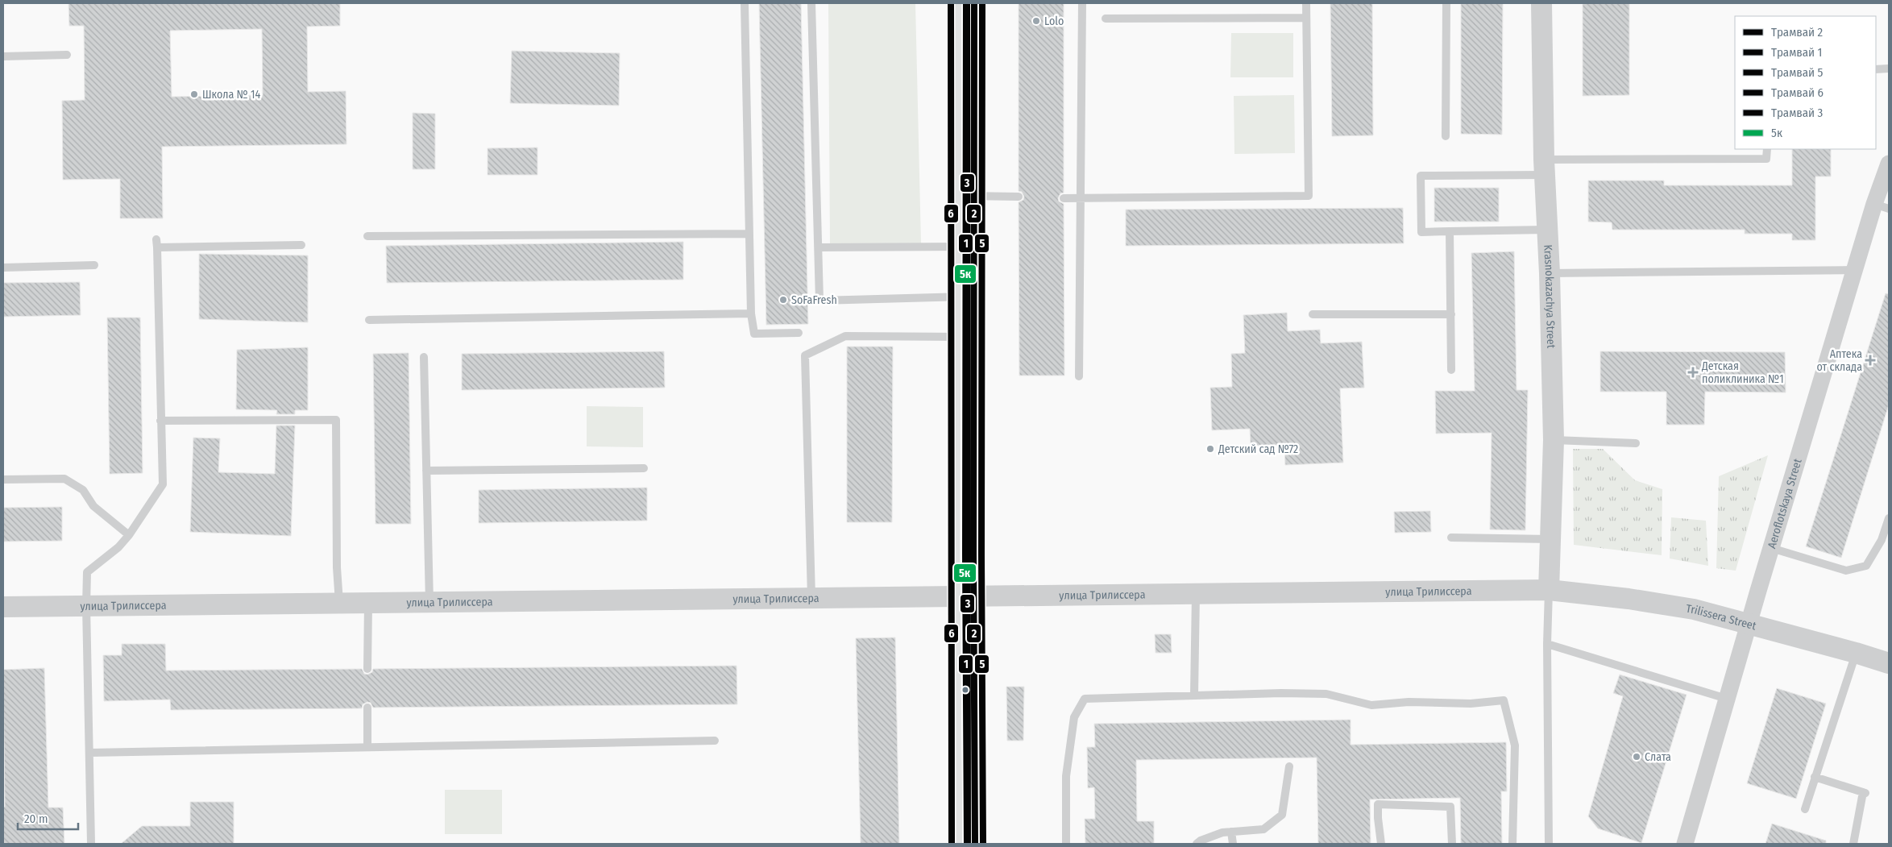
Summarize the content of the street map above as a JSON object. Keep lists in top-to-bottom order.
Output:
{
  "streets": {
    "street": [
      "Krasnokazachya Street",
      "Aeroflotskaya Street",
      "улица Трилиссера",
      "Trilissera Street"
    ]
  },
  "crossings": [
    ["Krasnokazachya Street", "улица Трилиссера"],
    ["Krasnokazachya Street", "Trilissera Street"],
    ["Aeroflotskaya Street", "Trilissera Street"],
    ["улица Трилиссера", "Trilissera Street"]
  ],
  "places": {
    "other": [
      "Lolo",
      "Школа № 14",
      "SoFaFresh",
      "Детский сад №72",
      "Слата"
    ],
    "health": ["Аптека от склада", "Детская поликлиника №1"]
  },
  "lines": [
    "tram line 2",
    "tram line 1",
    "tram line 5",
    "tram line 6",
    "tram line 3",
    "transit line 5к"
  ],
  "legend": [
    "Трамвай 2",
    "Трамвай 1",
    "Трамвай 5",
    "Трамвай 6",
    "Трамвай 3",
    "5к"
  ],
  "scale_bar": "20 m"
}
